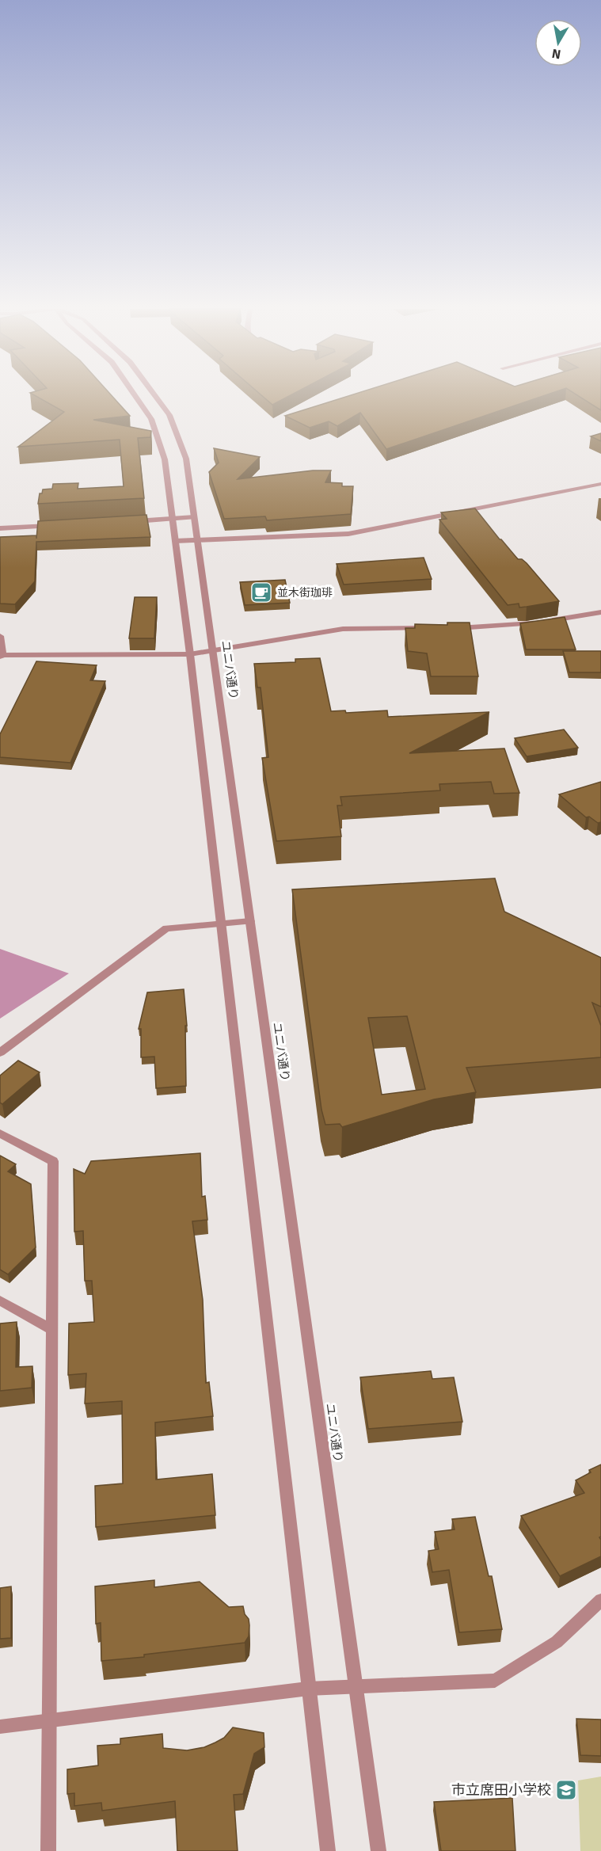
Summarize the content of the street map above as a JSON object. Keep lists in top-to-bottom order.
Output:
{
  "streets": {
    "street": ["ユニバ通り"]
  },
  "places": {
    "cafe": ["並木街珈琲"],
    "school or university": ["市立席田小学校"]
  },
  "north": "bottom"
}
